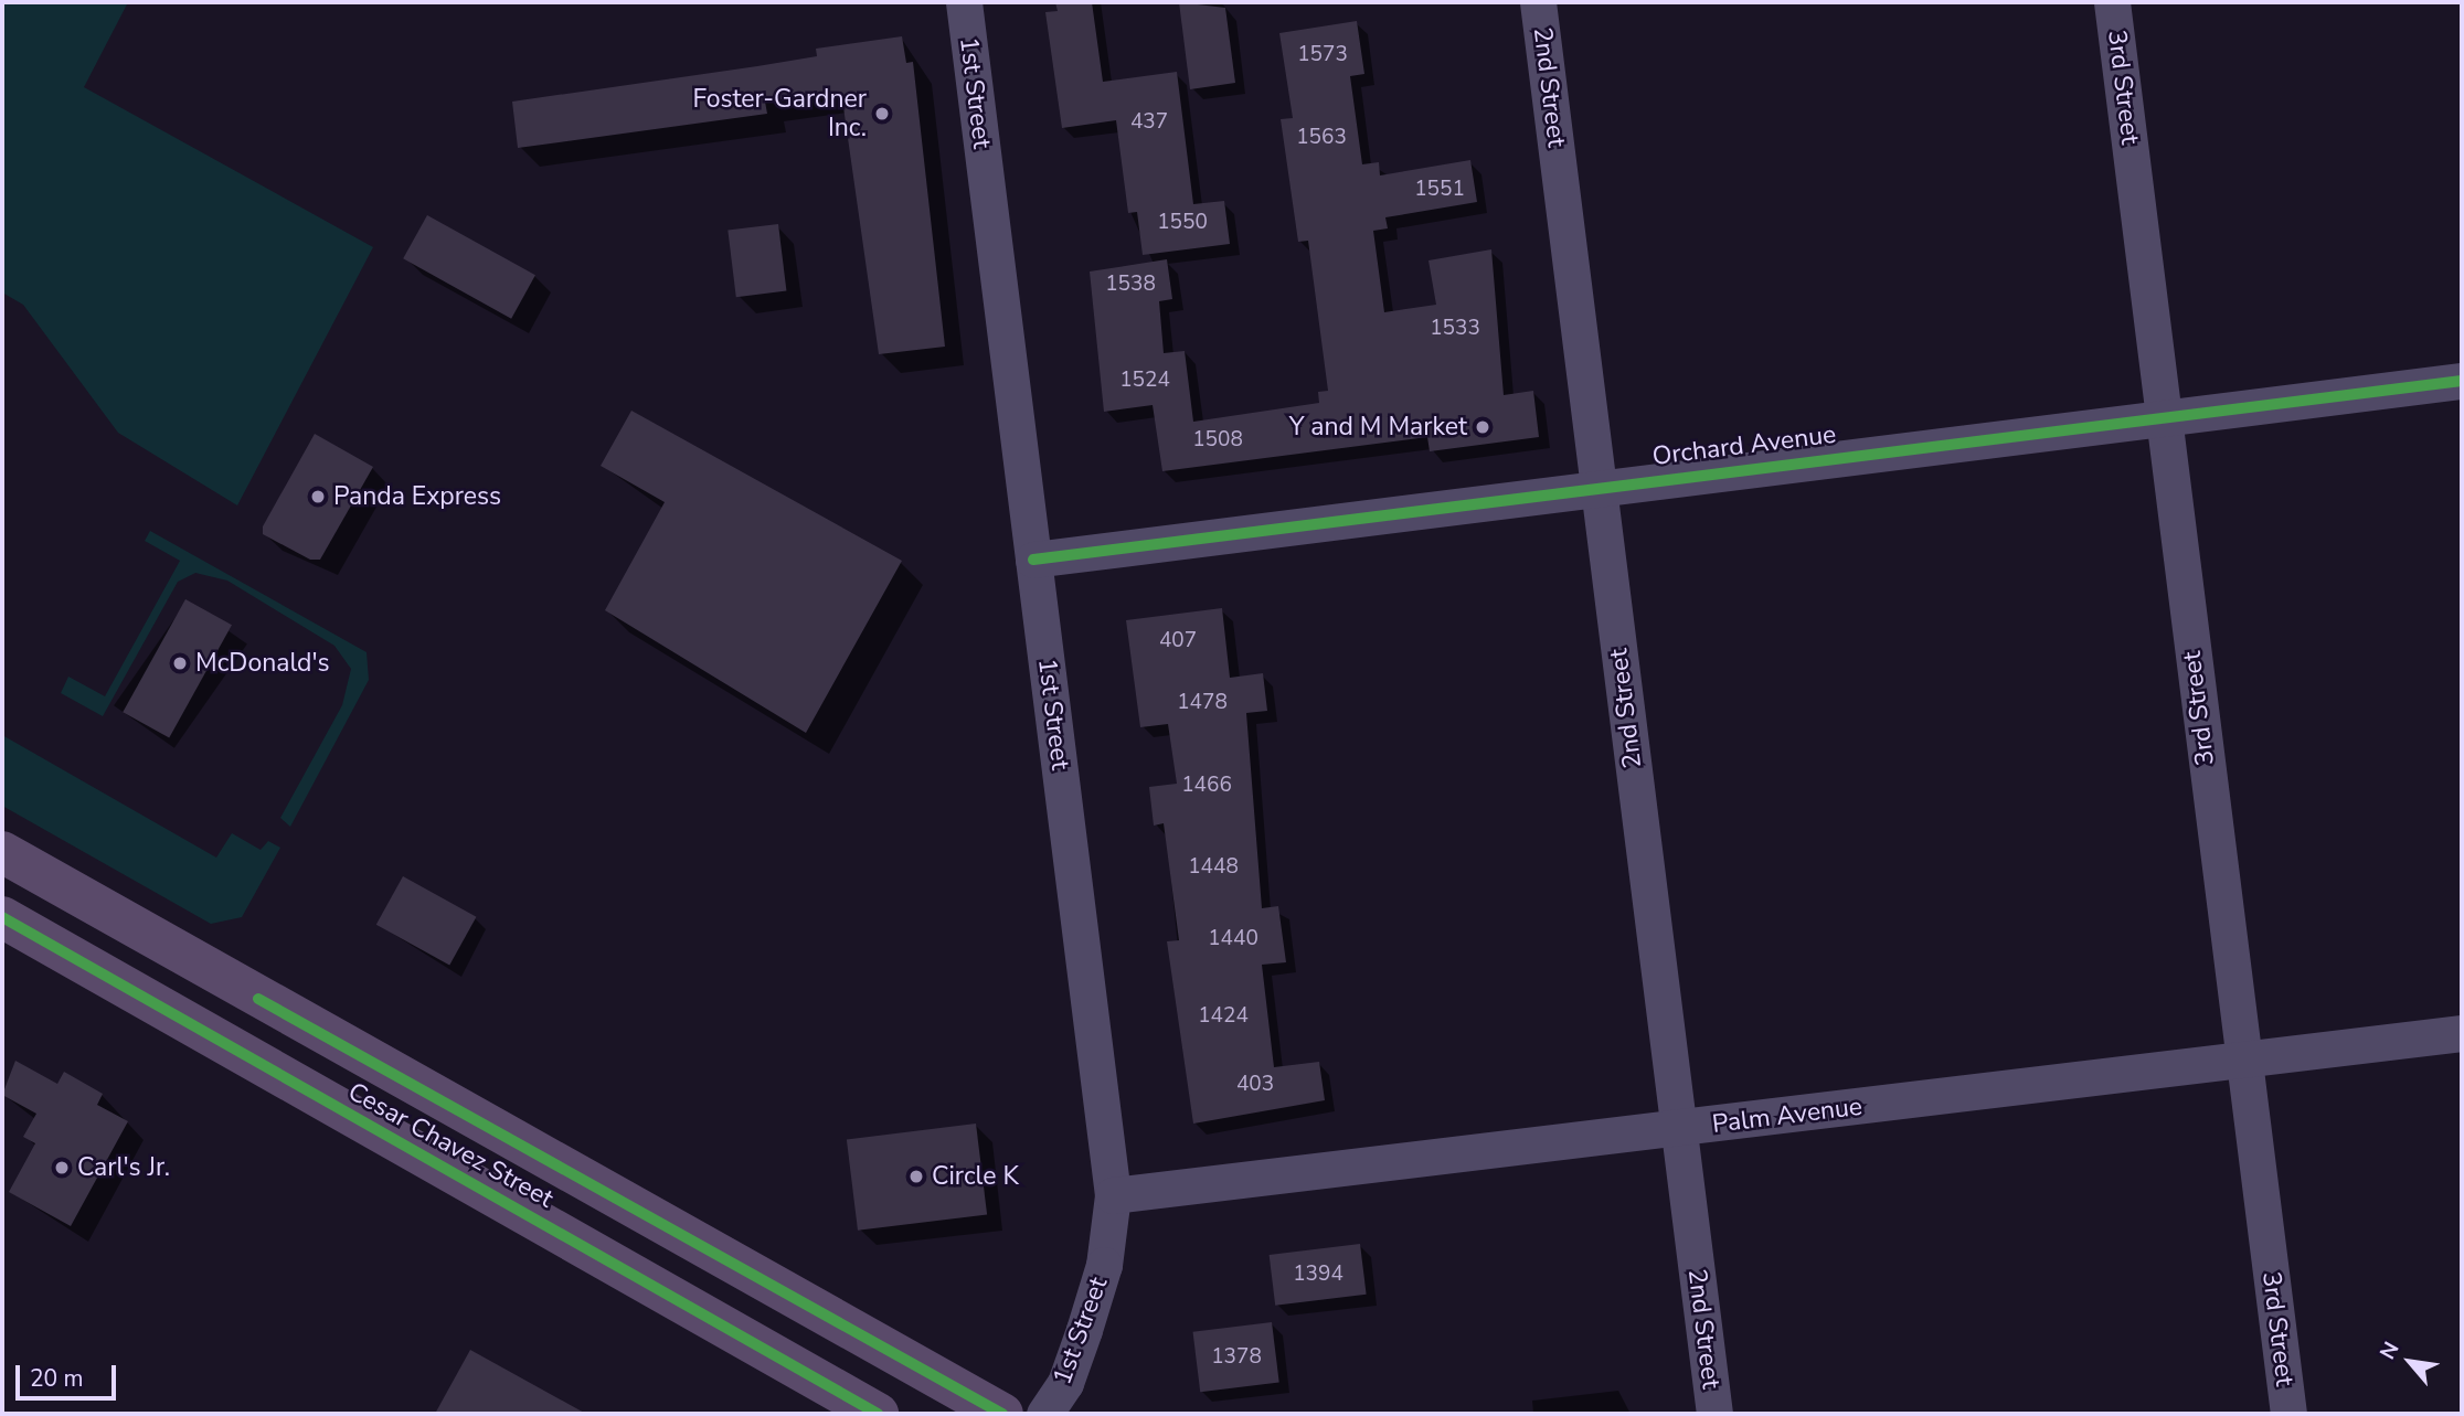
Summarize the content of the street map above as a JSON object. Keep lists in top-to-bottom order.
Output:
{
  "streets": {
    "main road": ["Cesar Chavez Street"],
    "street": [
      "2nd Street",
      "3rd Street",
      "1st Street",
      "Orchard Avenue",
      "Palm Avenue"
    ]
  },
  "crossings": [
    ["2nd Street", "Orchard Avenue"],
    ["2nd Street", "Palm Avenue"],
    ["3rd Street", "Orchard Avenue"],
    ["3rd Street", "Palm Avenue"],
    ["1st Street", "Orchard Avenue"],
    ["1st Street", "Palm Avenue"]
  ],
  "places": [
    "Foster-Gardner Inc.",
    "Y and M Market",
    "Panda Express",
    "McDonald's",
    "Carl's Jr.",
    "Circle K"
  ],
  "house_numbers": [
    "1573",
    "437",
    "1563",
    "1551",
    "1550",
    "1538",
    "1533",
    "1524",
    "1508",
    "407",
    "1478",
    "1466",
    "1448",
    "1440",
    "1424",
    "403",
    "1394",
    "1378"
  ],
  "scale_bar": "20 m",
  "north": "top left"
}
